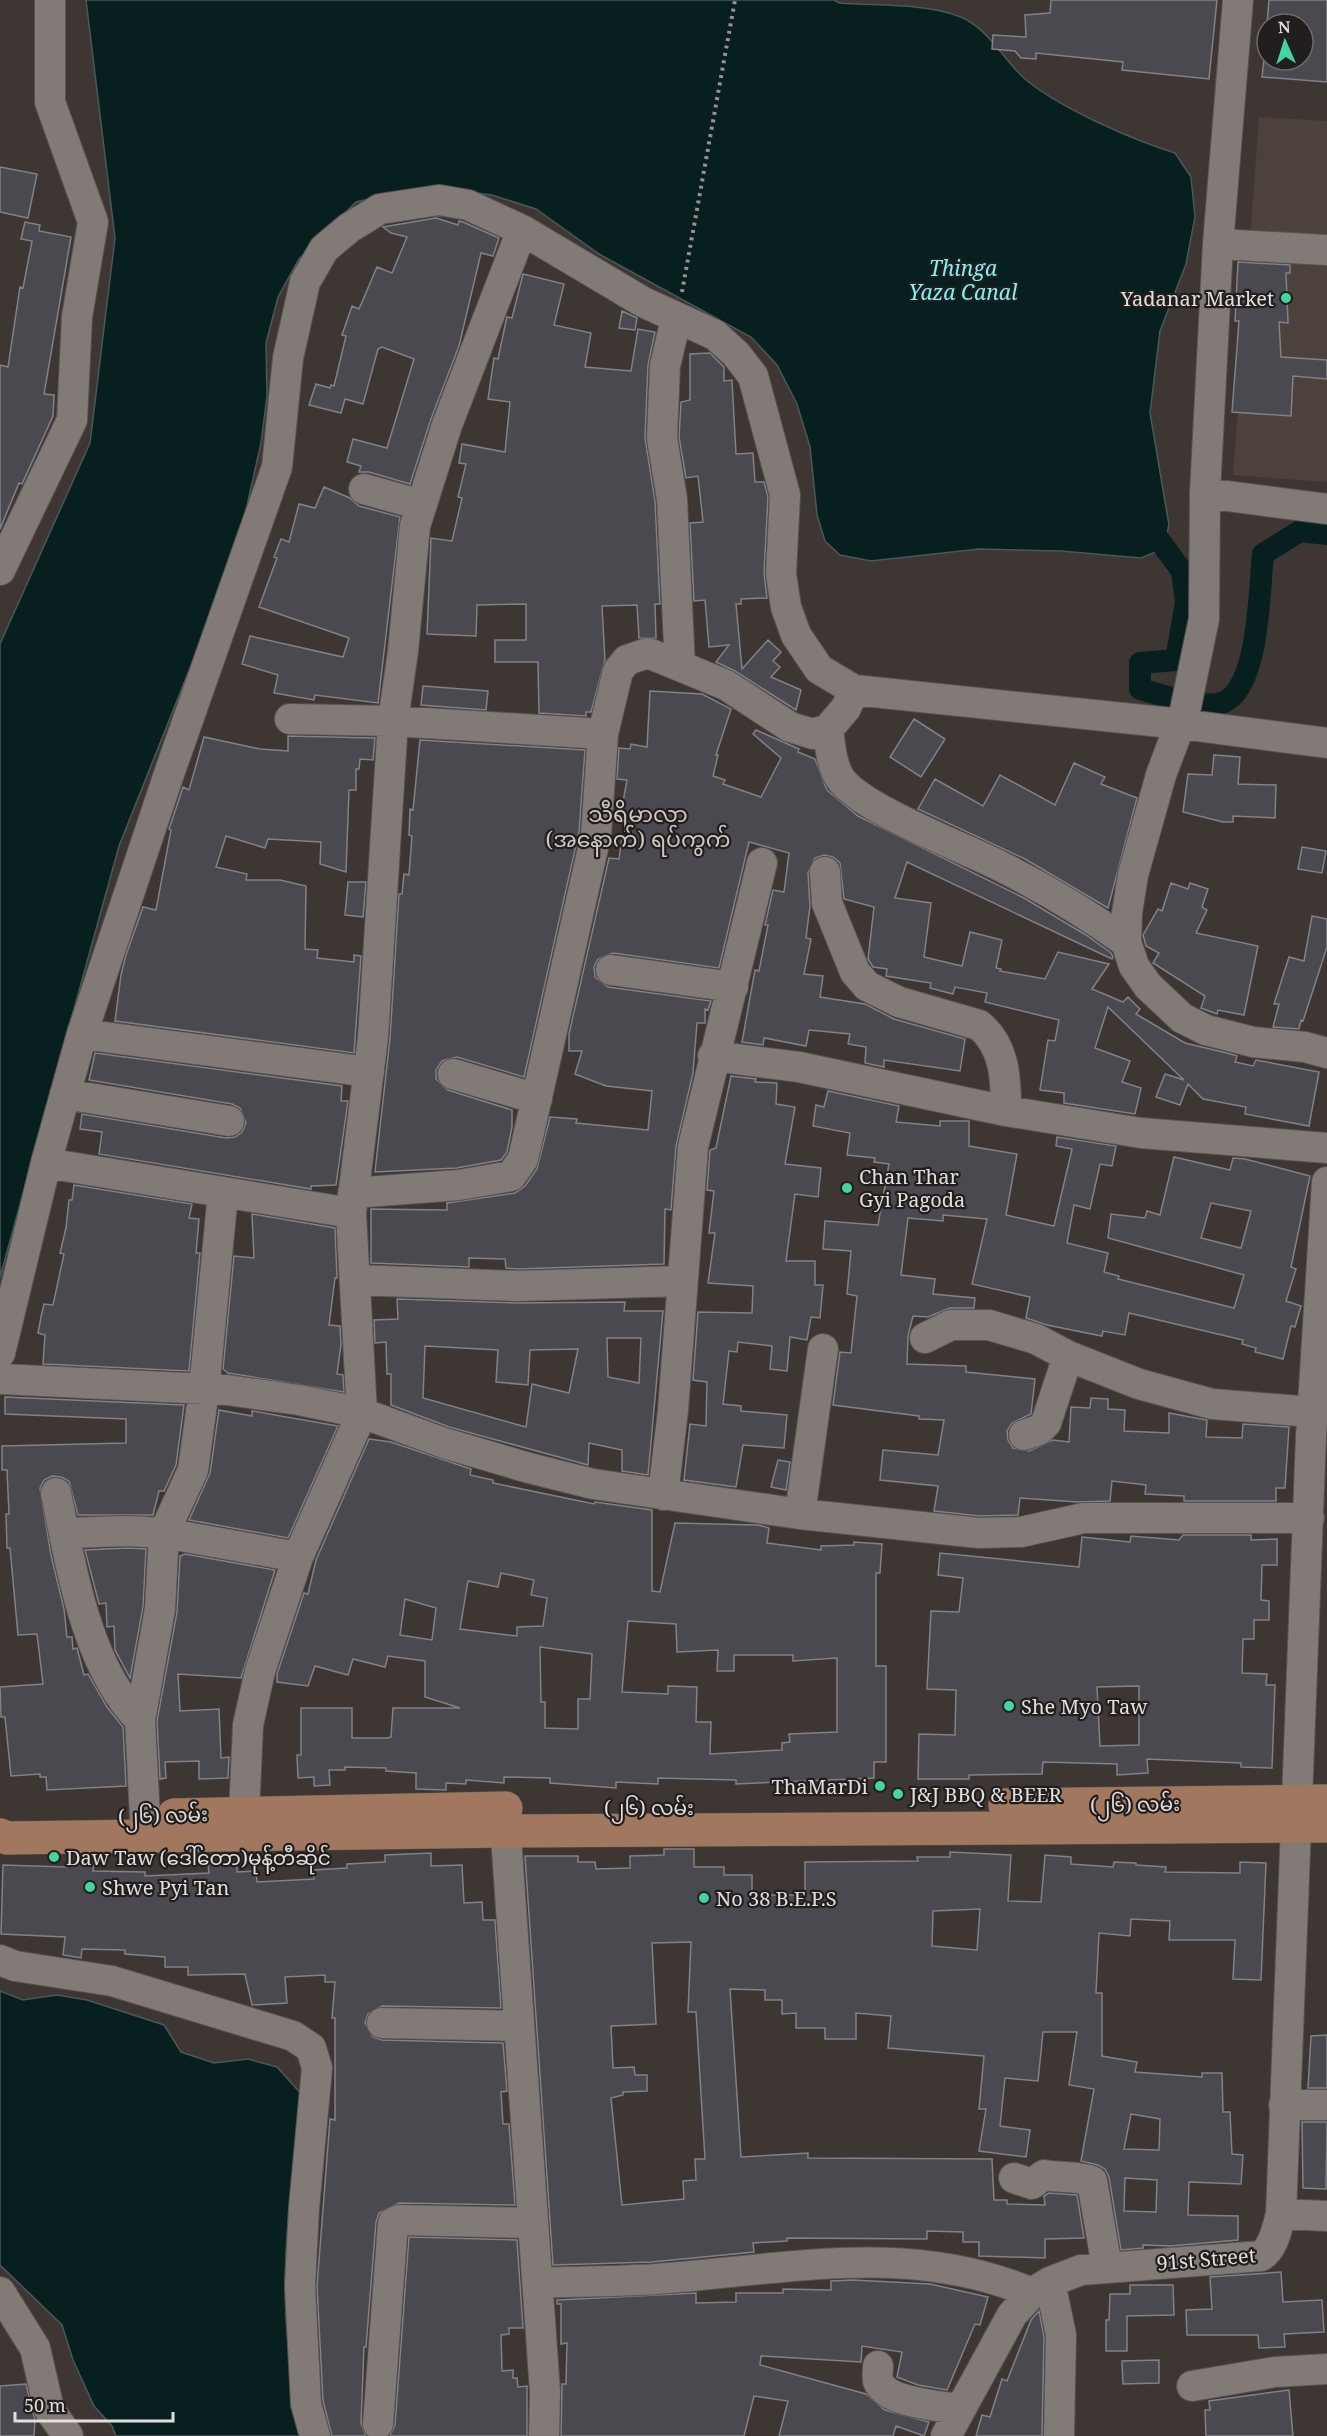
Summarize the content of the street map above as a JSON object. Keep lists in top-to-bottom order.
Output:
{
  "streets": {
    "main road": ["(၂၆) လမ်း"],
    "street": ["91st Street"]
  },
  "crossings": [
    ["(၂၆) လမ်း", "91st Street"]
  ],
  "districts": ["သီရိမာလာ (အနောက်) ရပ်ကွက်"],
  "water": ["Thinga Yaza Canal"],
  "places": [
    "Yadanar Market",
    "Chan Thar Gyi Pagoda",
    "She Myo Taw",
    "ThaMarDi",
    "J&J BBQ & BEER",
    "Daw Taw (ဒေါ်တော)မုန့်တီဆိုင်",
    "Shwe Pyi Tan",
    "No 38 B.E.P.S"
  ],
  "scale_bar": "50 m",
  "north": "top"
}
